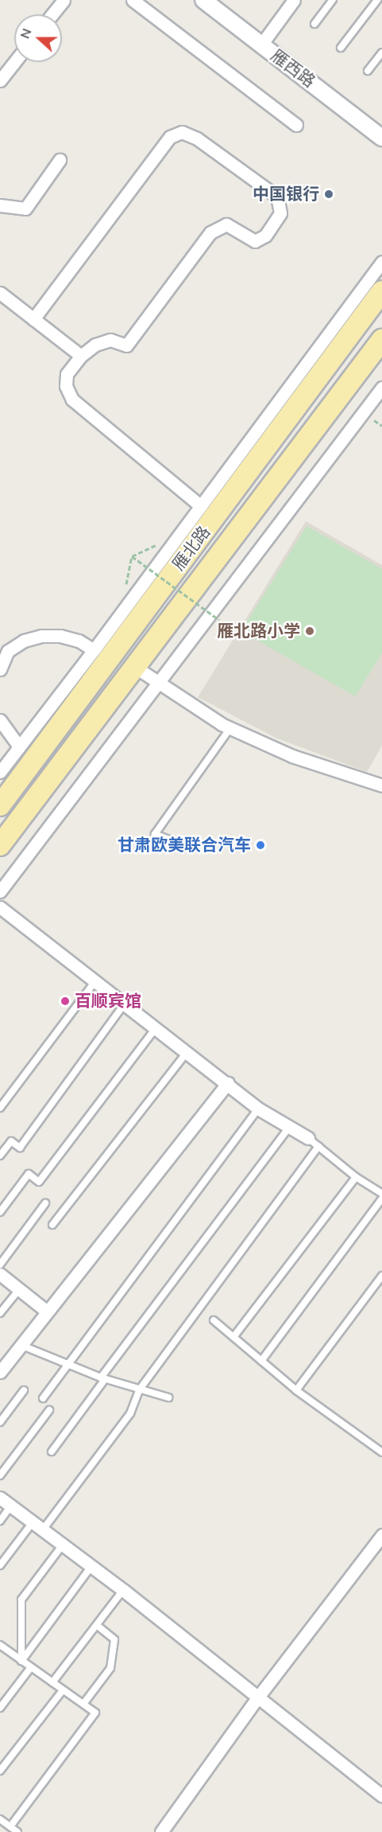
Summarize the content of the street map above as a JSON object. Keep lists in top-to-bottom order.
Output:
{
  "streets": {
    "main road": ["雁北路"],
    "street": ["雁西路"]
  },
  "places": [
    "中国银行",
    "雁北路小学",
    "甘肃欧美联合汽车",
    "百顺宾馆"
  ],
  "north": "left"
}
